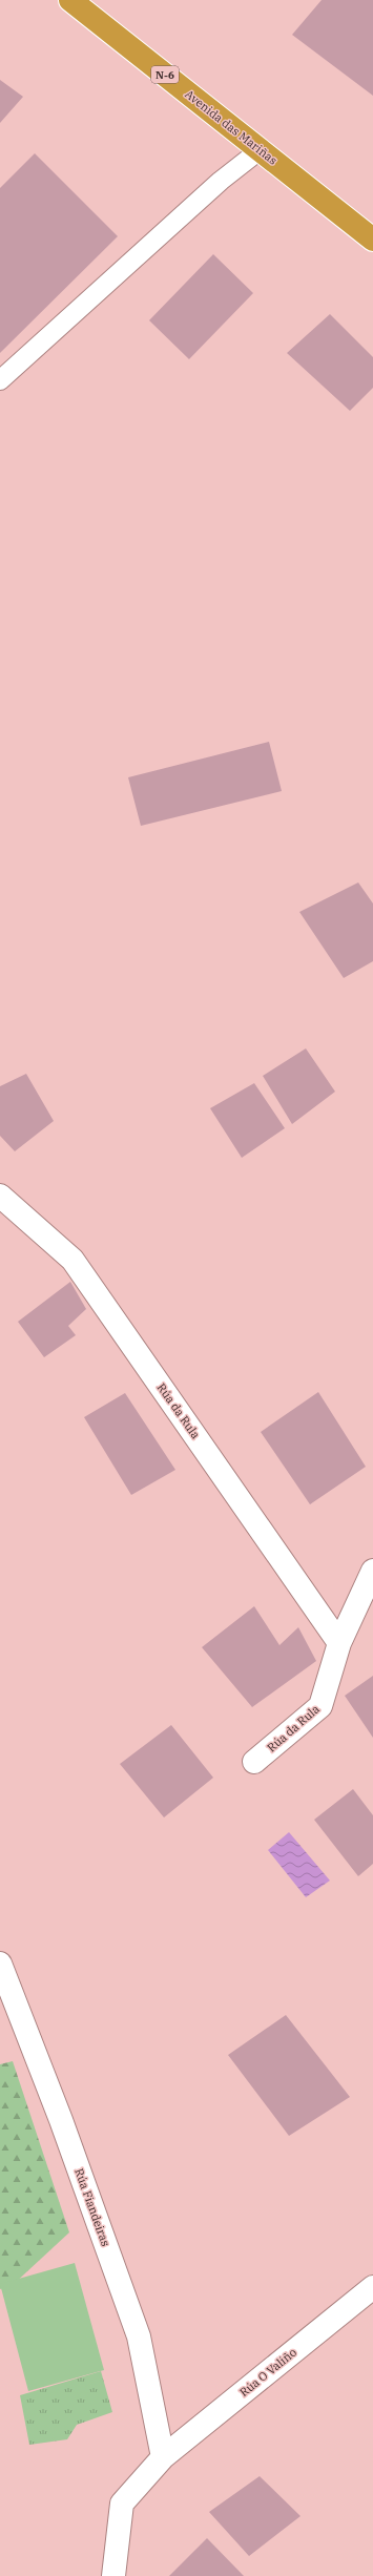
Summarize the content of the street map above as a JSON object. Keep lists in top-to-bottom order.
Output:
{
  "streets": {
    "highway": ["N-6", "Avenida das Mariñas"],
    "street": ["Rúa da Rula", "Rúa Fiandeiras", "Rúa O Valiño"]
  },
  "crossings": [
    ["Rúa Fiandeiras", "Rúa O Valiño"]
  ]
}
